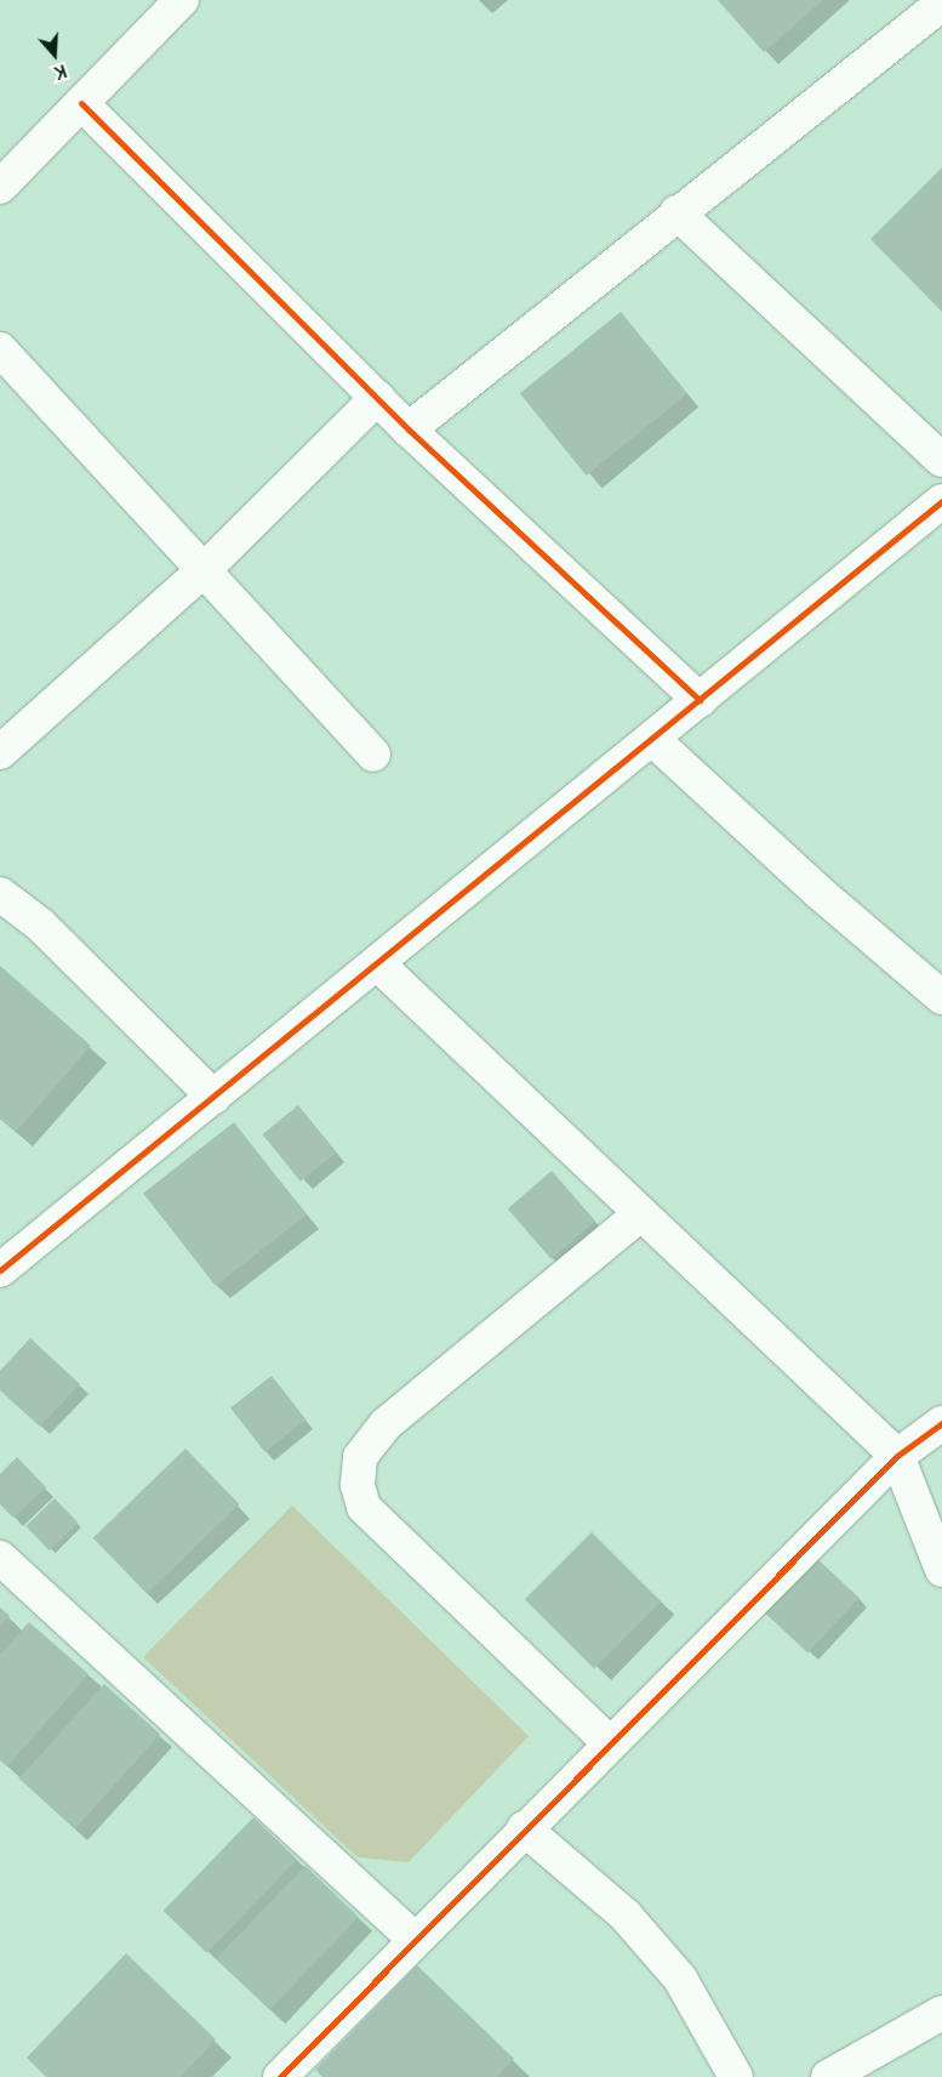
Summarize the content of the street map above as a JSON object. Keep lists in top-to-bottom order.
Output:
{
  "north": "bottom"
}
